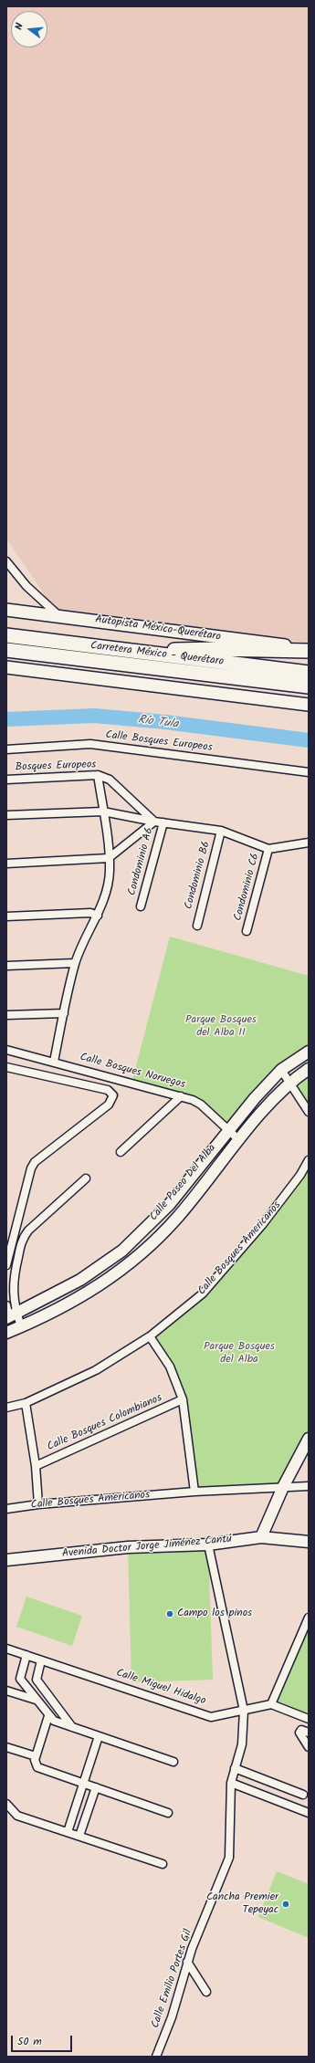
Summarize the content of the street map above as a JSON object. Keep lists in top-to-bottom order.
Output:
{
  "streets": {
    "highway": ["Carretera México - Querétaro"],
    "main road": ["Autopista México-Querétaro"],
    "street": [
      "Calle Bosques Europeos",
      "Bosques Europeos",
      "Condominio A6",
      "Condominio B6",
      "Condominio C6",
      "Calle Bosques Noruegos",
      "Calle Paseo Del Alba",
      "Calle Bosques Americanos",
      "Calle Bosques Colombianos",
      "Avenida Doctor Jorge Jiménez Cantú",
      "Calle Miguel Hidalgo",
      "Calle Emilio Portes Gil"
    ]
  },
  "crossings": [
    ["Calle Bosques Noruegos", "Calle Paseo Del Alba"],
    ["Avenida Doctor Jorge Jiménez Cantú", "Calle Emilio Portes Gil"],
    ["Calle Miguel Hidalgo", "Calle Emilio Portes Gil"]
  ],
  "water": ["Río Tula"],
  "parks": ["Parque Bosques del Alba II", "Parque Bosques del Alba"],
  "places": ["Campo los pinos", "Cancha Premier Tepeyac"],
  "scale_bar": "50 m",
  "north": "left"
}
